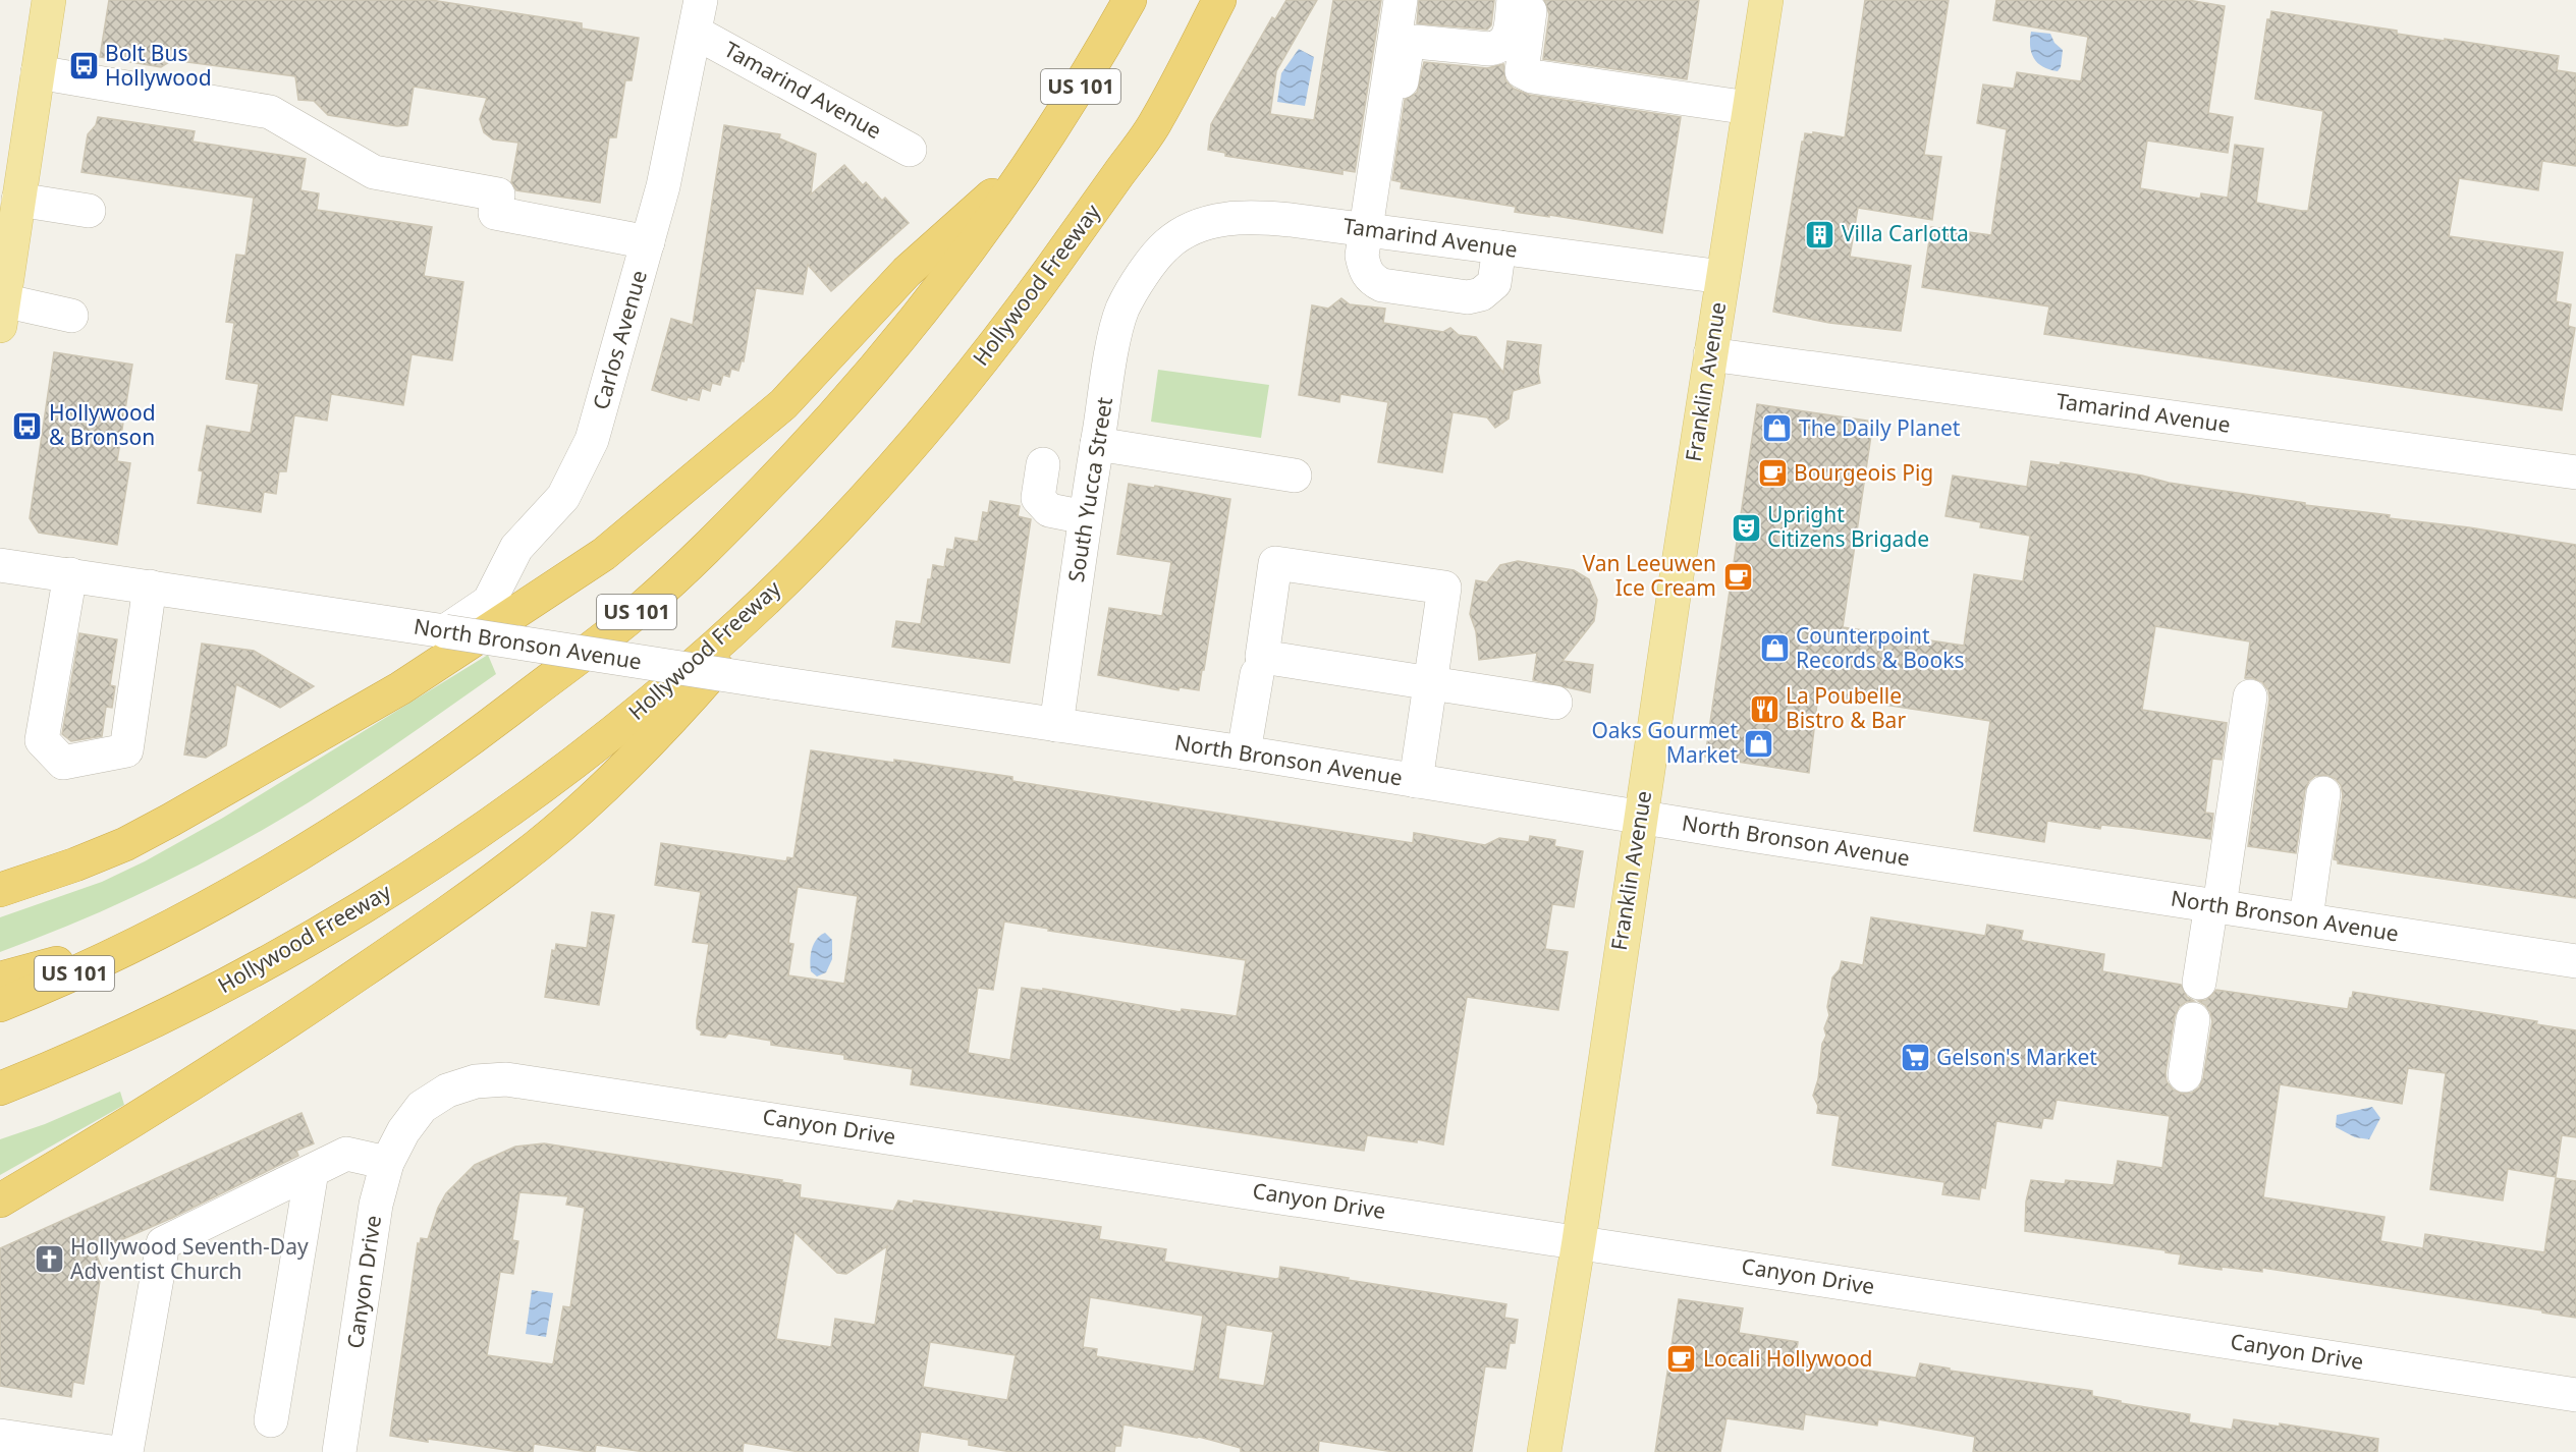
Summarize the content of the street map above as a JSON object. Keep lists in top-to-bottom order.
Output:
{
  "streets": {
    "highway": ["US 101", "Hollywood Freeway"],
    "main road": ["Franklin Avenue"],
    "street": [
      "Tamarind Avenue",
      "Carlos Avenue",
      "South Yucca Street",
      "North Bronson Avenue",
      "Canyon Drive"
    ]
  },
  "crossings": [
    ["Tamarind Avenue", "Carlos Avenue"],
    ["Tamarind Avenue", "Franklin Avenue"],
    ["Tamarind Avenue", "South Yucca Street"],
    ["Carlos Avenue", "North Bronson Avenue"],
    ["Franklin Avenue", "North Bronson Avenue"],
    ["Franklin Avenue", "Canyon Drive"],
    ["South Yucca Street", "North Bronson Avenue"]
  ],
  "places": {
    "bus stop": ["Bolt Bus Hollywood", "Hollywood & Bronson"],
    "building": ["Villa Carlotta"],
    "shop": ["The Daily Planet", "Counterpoint Records & Books", "Oaks Gourmet Market"],
    "cafe": ["Bourgeois Pig", "Van Leeuwen Ice Cream", "Locali Hollywood"],
    "theatre": ["Upright Citizens Brigade"],
    "restaurant": ["La Poubelle Bistro & Bar"],
    "supermarket": ["Gelson's Market"],
    "church": ["Hollywood Seventh-Day Adventist Church"]
  }
}
